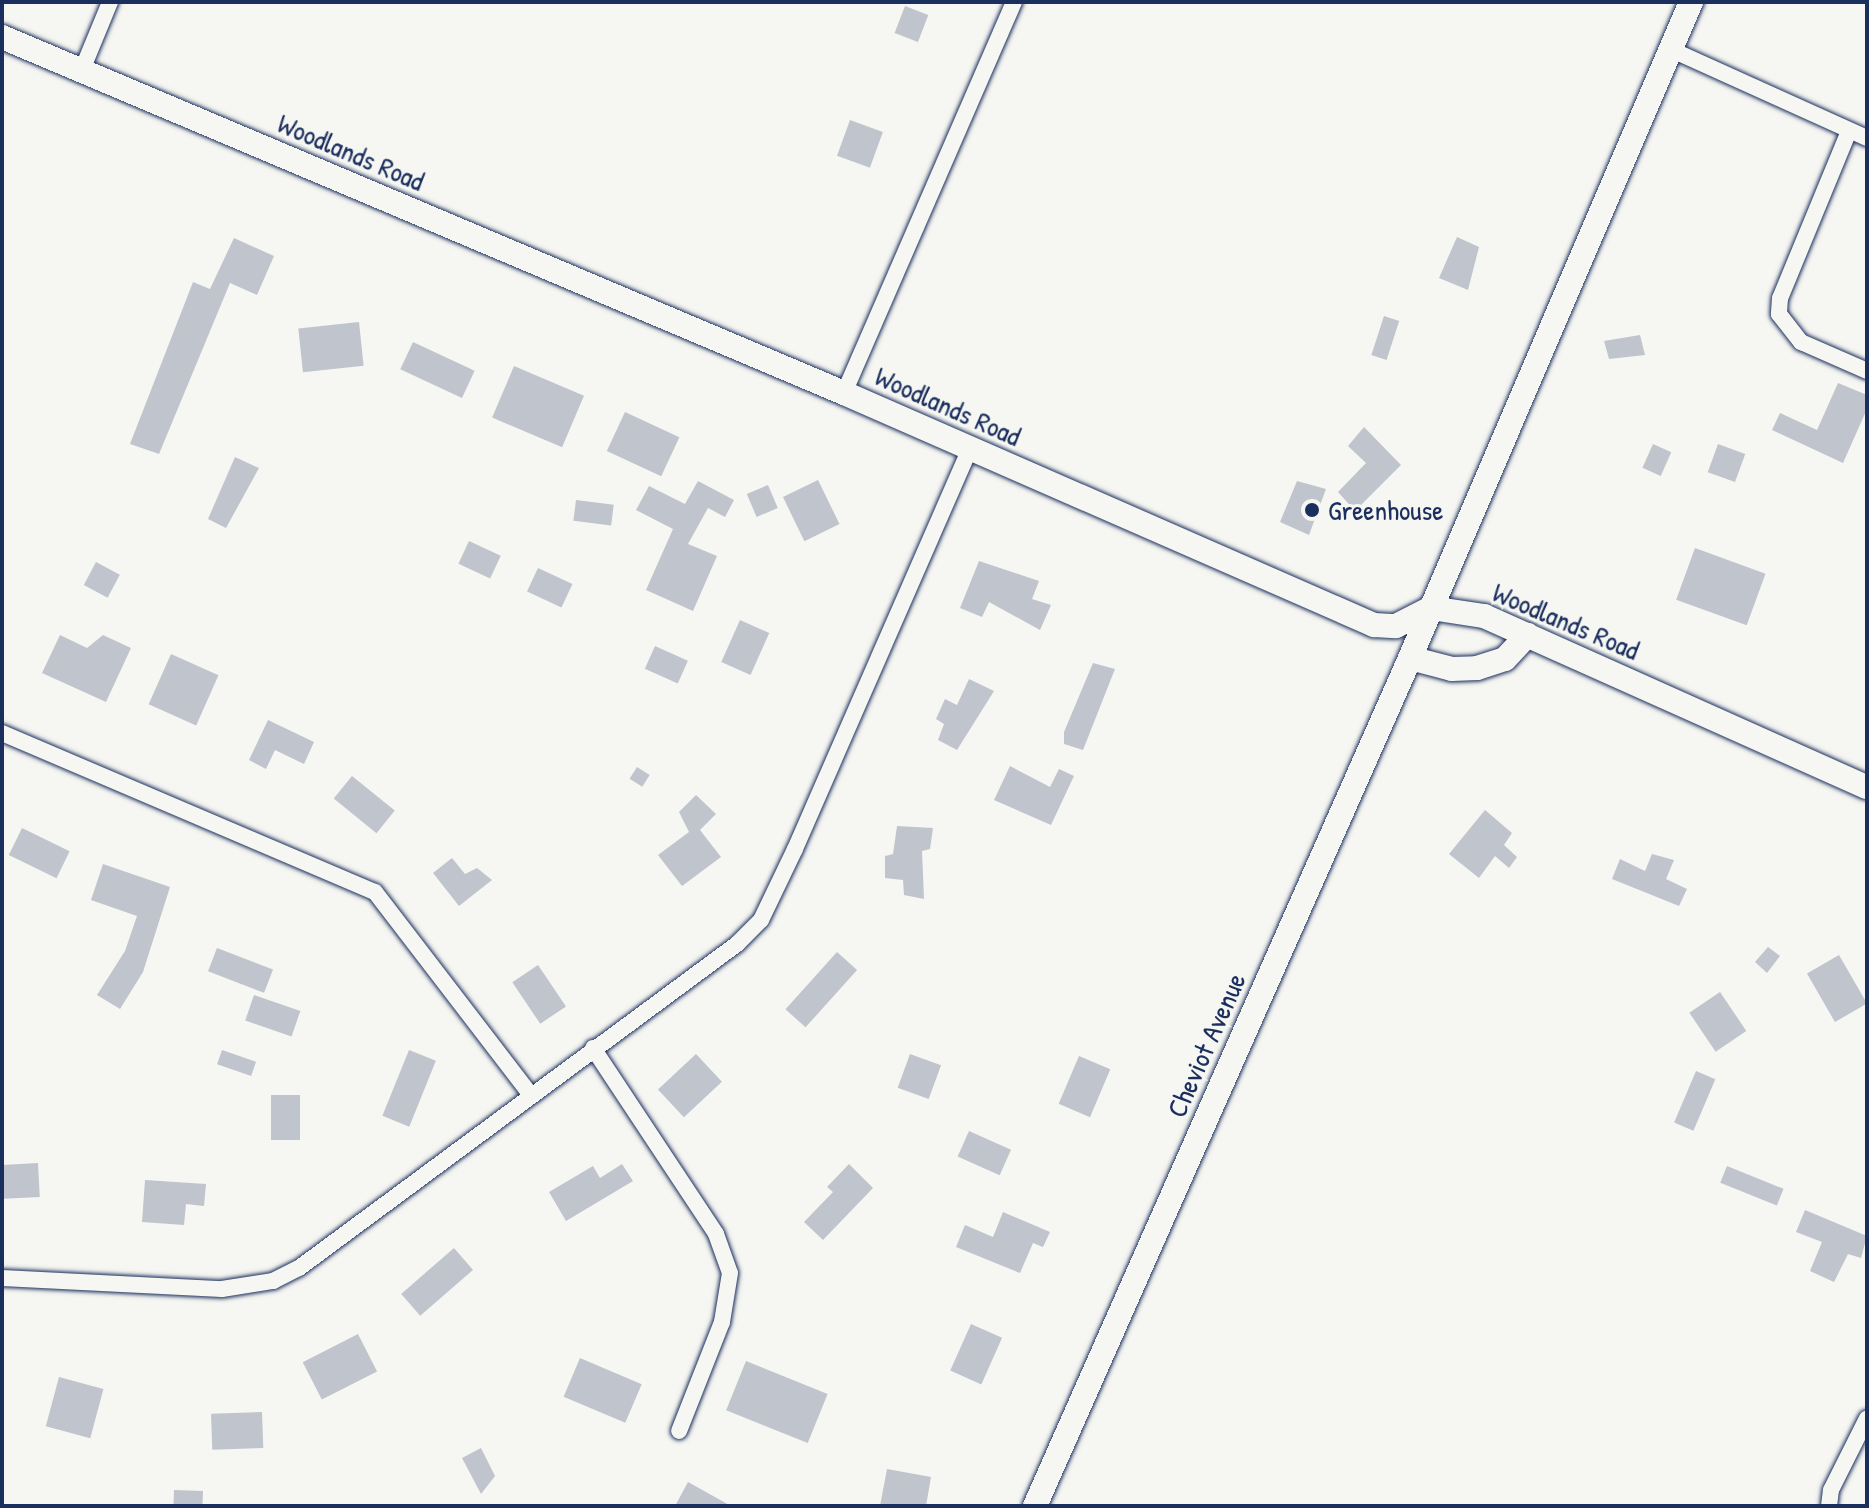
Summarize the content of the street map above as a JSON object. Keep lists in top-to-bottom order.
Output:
{
  "streets": {
    "street": ["Woodlands Road", "Cheviot Avenue"]
  },
  "crossings": [
    ["Woodlands Road", "Cheviot Avenue"]
  ],
  "places": ["Greenhouse"]
}
